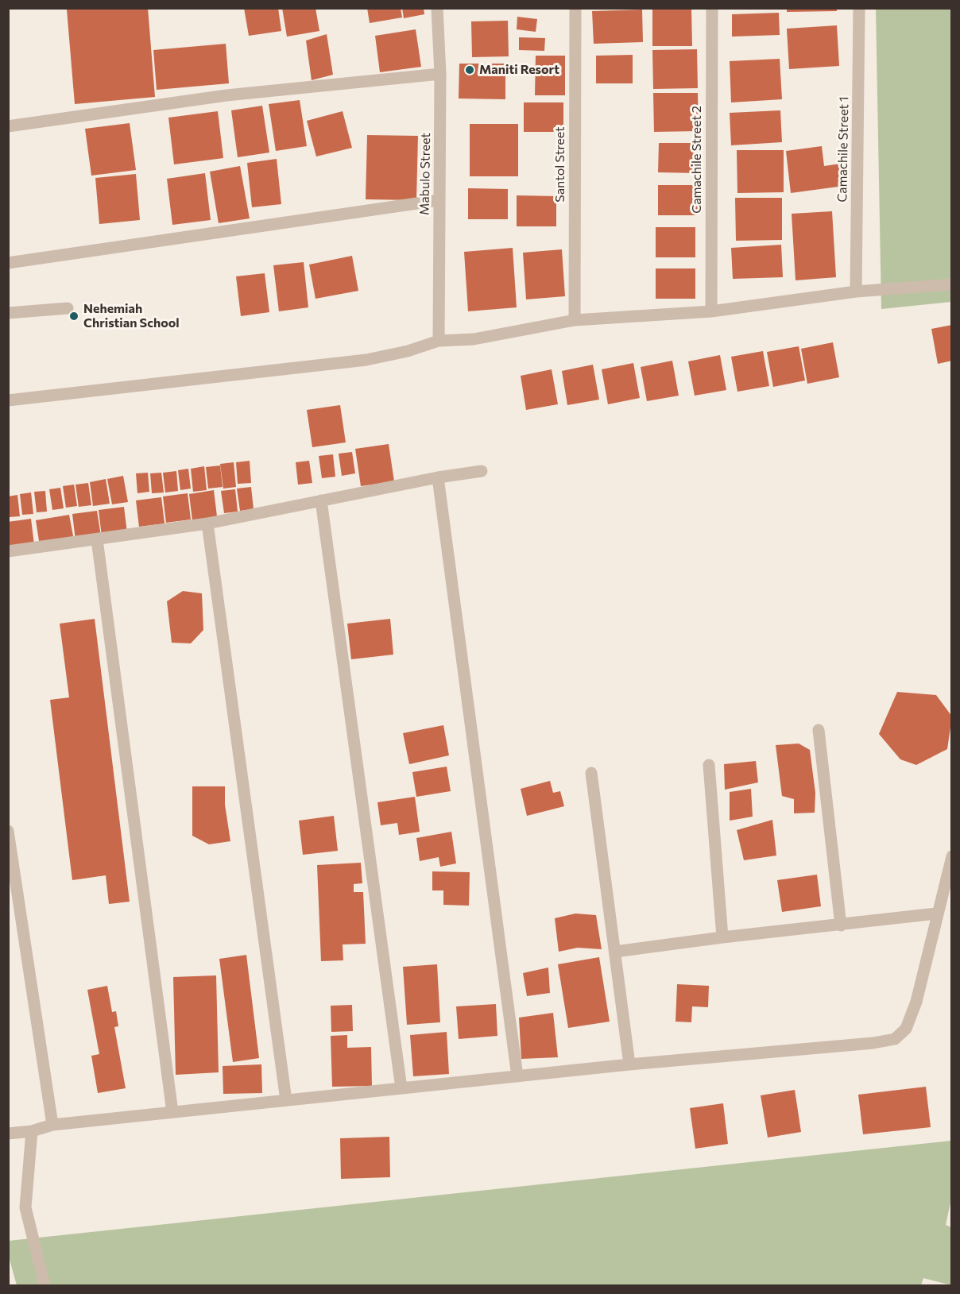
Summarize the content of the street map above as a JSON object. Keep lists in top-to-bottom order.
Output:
{
  "streets": {
    "street": [
      "Camachile Street 1",
      "Camachile Street 2",
      "Santol Street",
      "Mabulo Street"
    ]
  },
  "places": ["Maniti Resort", "Nehemiah Christian School"]
}
